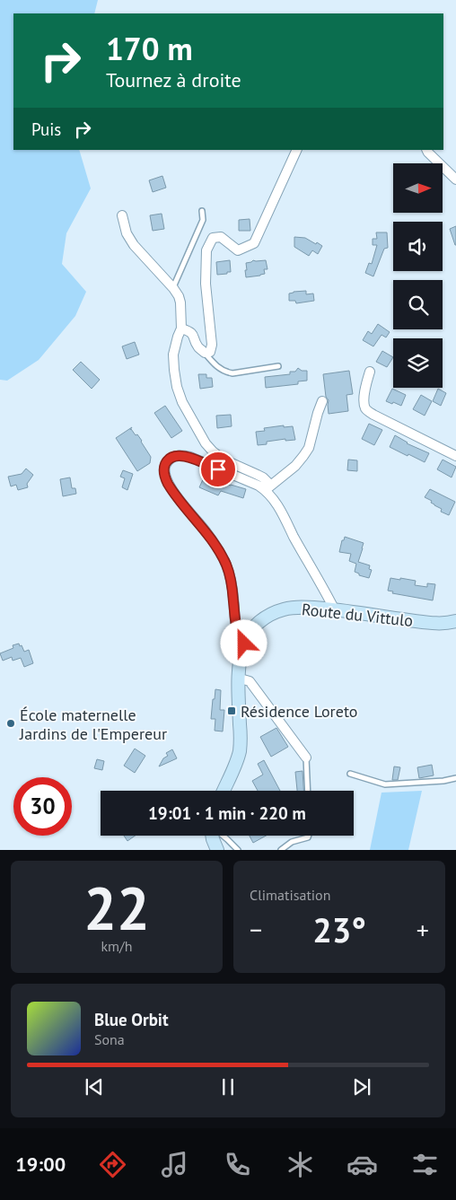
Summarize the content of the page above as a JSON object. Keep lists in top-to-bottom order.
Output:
{
  "streets": {
    "street": ["Route du Vittulo"]
  },
  "places": {
    "transit": ["Résidence Loreto"],
    "other": ["École maternelle Jardins de l'Empereur"]
  },
  "north": "right",
  "page": {
    "turn": ["170 m", "Tournez à droite"],
    "then": "Puis",
    "limit": "30",
    "trip": "19:01 · 1 min · 220 m",
    "tile": [
      ["22", "km/h"],
      "Climatisation"
    ],
    "heat": ["−", "23°", "+"],
    "song": ["Blue Orbit", "Sona"],
    "tabs": "19:00"
  }
}
